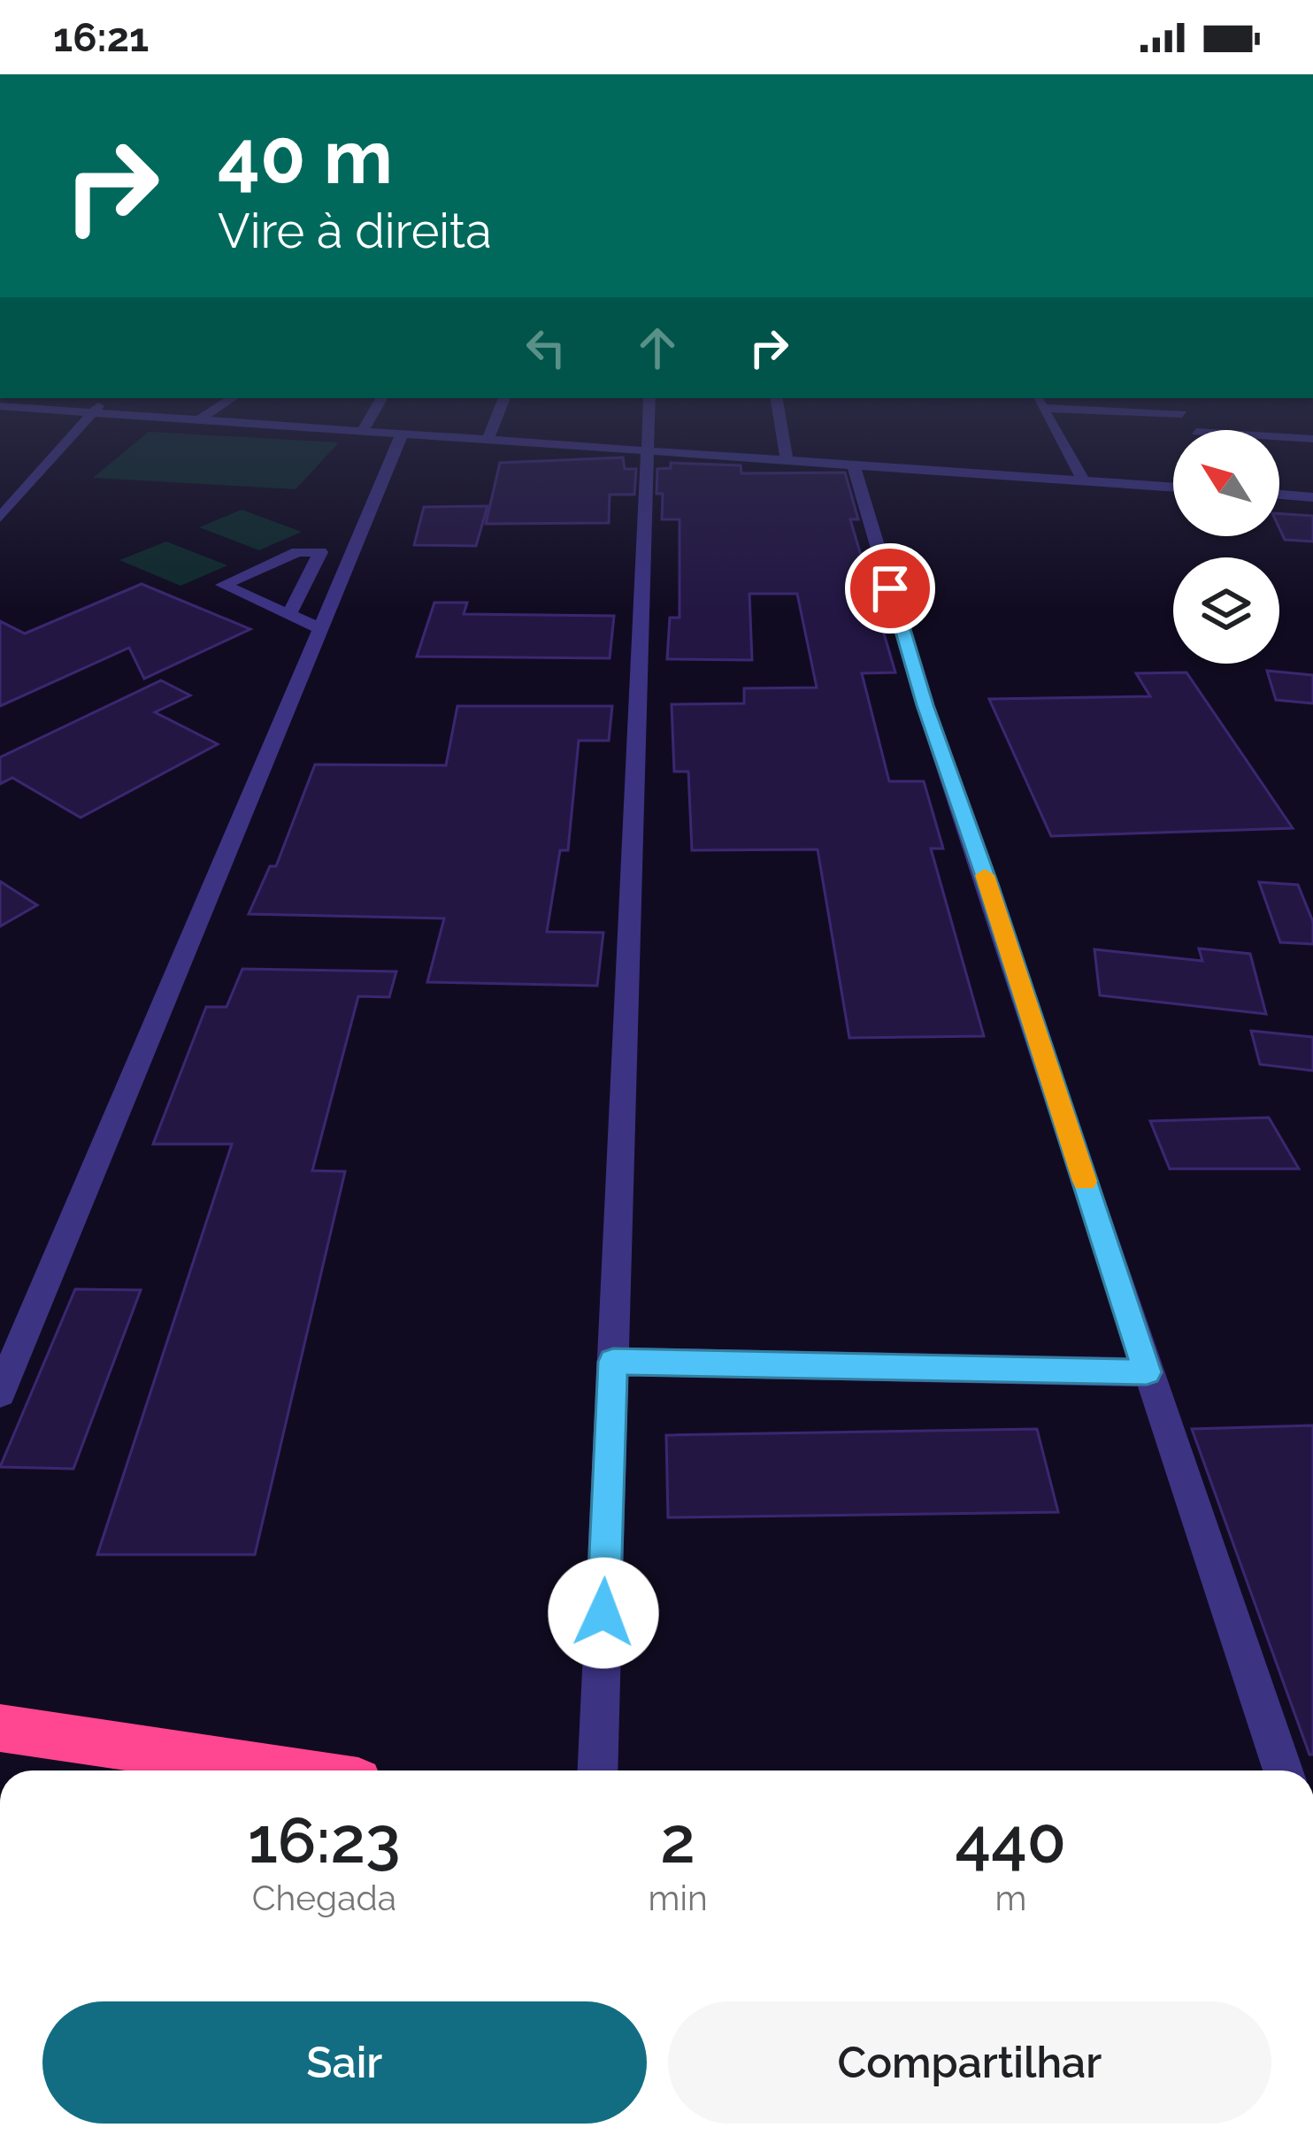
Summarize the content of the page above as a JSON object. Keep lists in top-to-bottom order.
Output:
{
  "north": "top left",
  "page": {
    "status": "16:21",
    "turn": ["40 m", "Vire à direita"],
    "eta": [
      "16:23",
      "Chegada",
      "2",
      "min",
      "440",
      "m"
    ],
    "buttons": ["Sair", "Compartilhar"]
  }
}
